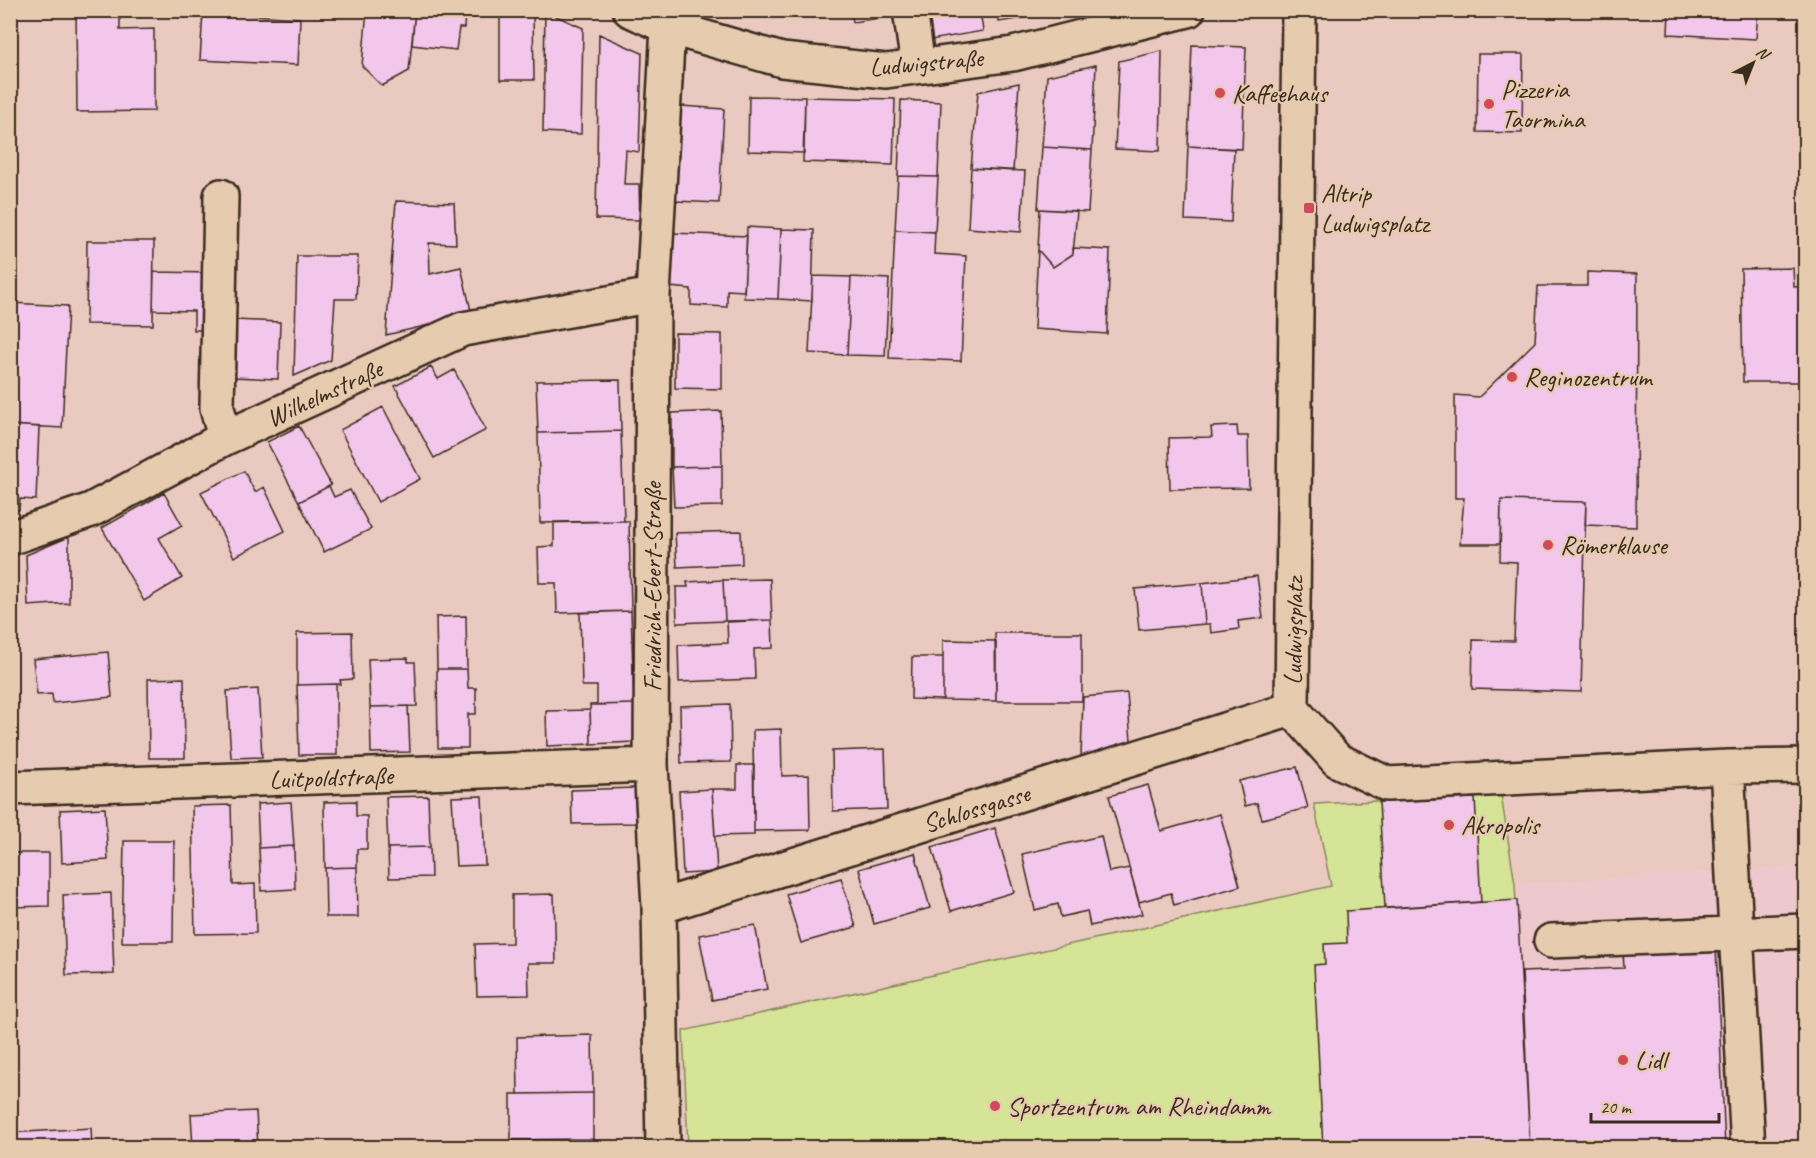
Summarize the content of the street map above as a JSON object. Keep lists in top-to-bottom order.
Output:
{
  "streets": {
    "street": [
      "Ludwigstraße",
      "Wilhelmstraße",
      "Friedrich-Ebert-Straße",
      "Ludwigsplatz",
      "Luitpoldstraße",
      "Schlossgasse"
    ]
  },
  "crossings": [
    ["Ludwigstraße", "Friedrich-Ebert-Straße"],
    ["Wilhelmstraße", "Friedrich-Ebert-Straße"],
    ["Friedrich-Ebert-Straße", "Luitpoldstraße"],
    ["Friedrich-Ebert-Straße", "Schlossgasse"],
    ["Ludwigsplatz", "Schlossgasse"]
  ],
  "places": {
    "other": [
      "Kaffeehaus",
      "Pizzeria Taormina",
      "Reginozentrum",
      "Römerklause",
      "Akropolis",
      "Lidl",
      "Sportzentrum am Rheindamm"
    ],
    "transit": ["Altrip Ludwigsplatz"]
  },
  "scale_bar": "20 m",
  "north": "top right"
}
